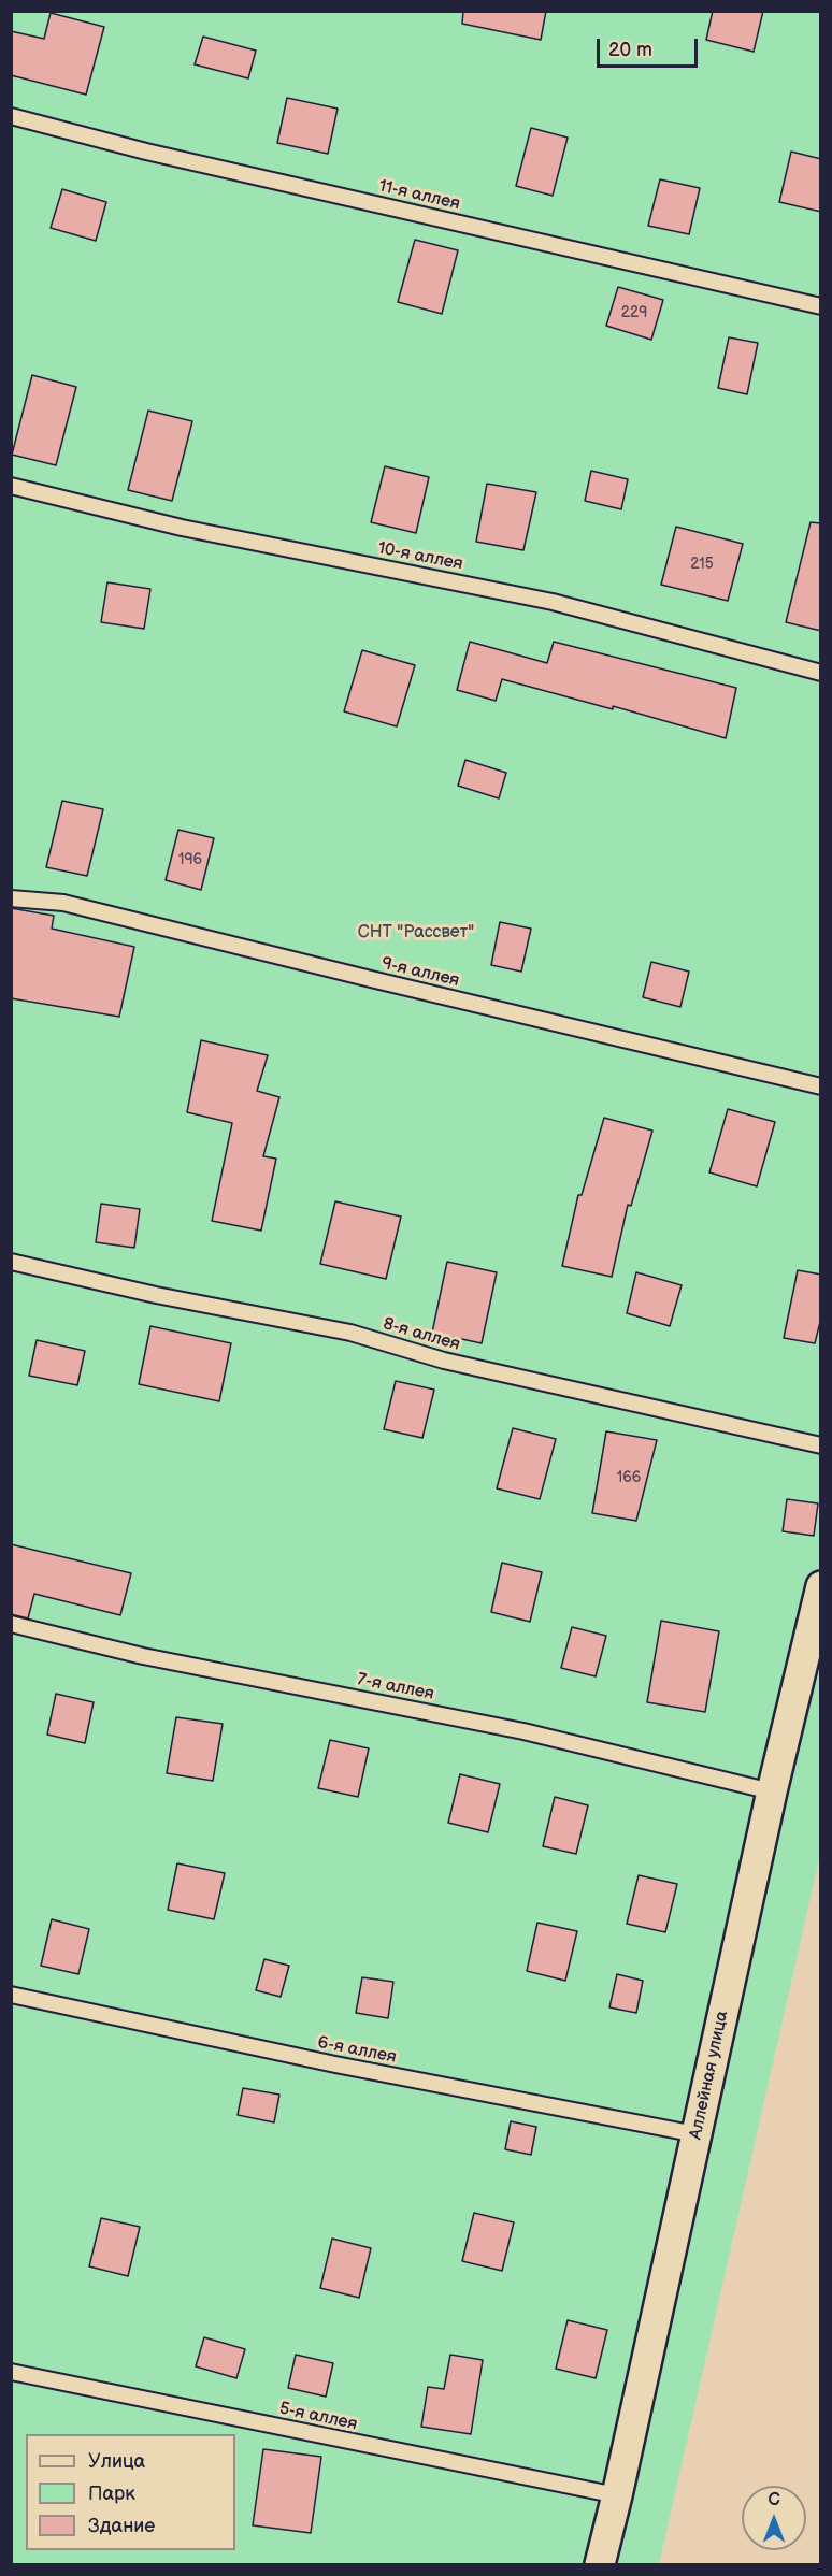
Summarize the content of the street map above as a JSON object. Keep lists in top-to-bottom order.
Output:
{
  "streets": {
    "street": ["Аллейная улица"],
    "lane": [
      "11-я аллея",
      "10-я аллея",
      "9-я аллея",
      "8-я аллея",
      "7-я аллея",
      "6-я аллея",
      "5-я аллея"
    ]
  },
  "crossings": [
    ["7-я аллея", "Аллейная улица"],
    ["6-я аллея", "Аллейная улица"],
    ["Аллейная улица", "5-я аллея"]
  ],
  "parks": ["СНТ \"Рассвет\""],
  "house_numbers": [
    "229",
    "215",
    "196",
    "166"
  ],
  "legend": ["Улица", "Парк", "Здание"],
  "scale_bar": "20 m",
  "north": "top"
}
